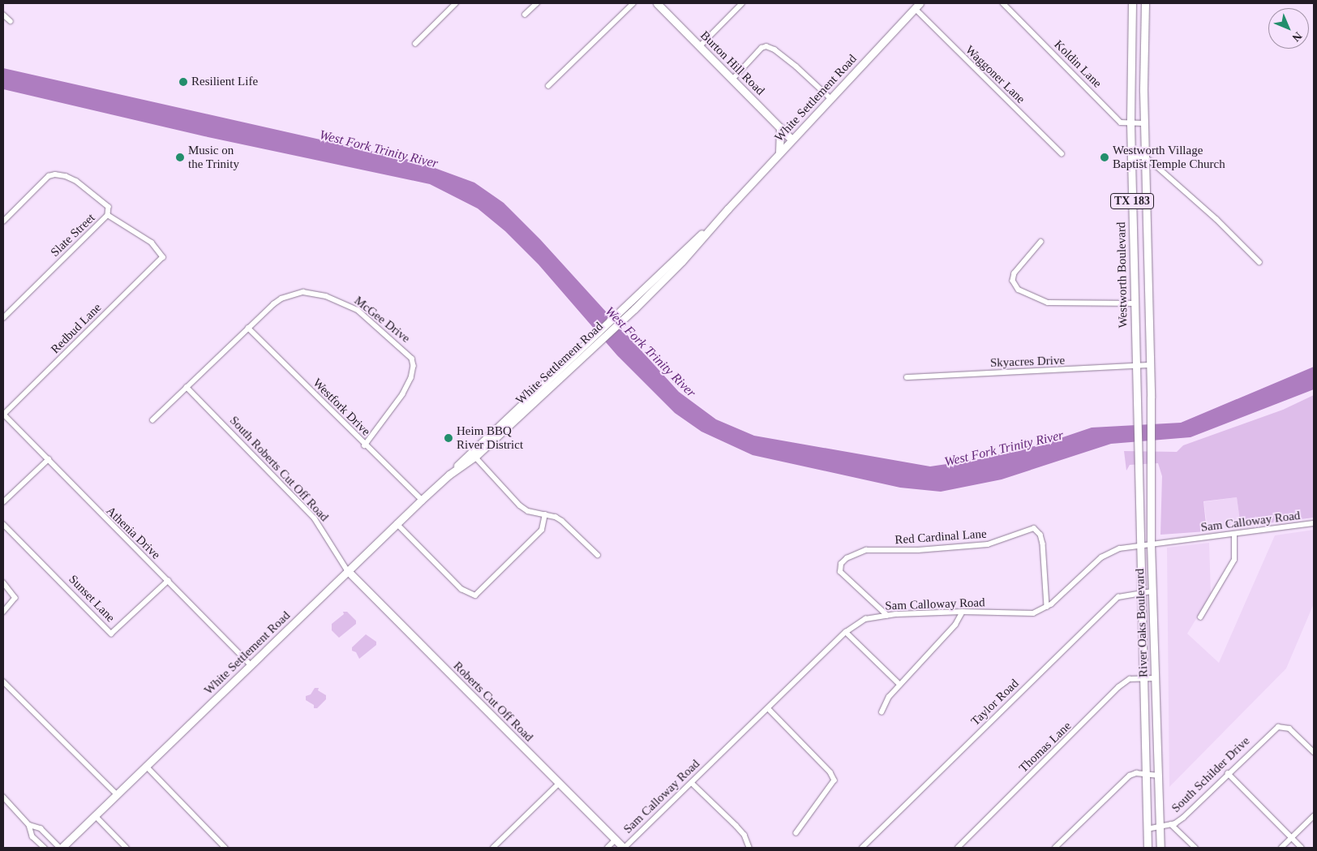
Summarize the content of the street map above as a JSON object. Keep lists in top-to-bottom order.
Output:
{
  "streets": {
    "main road": [
      "Burton Hill Road",
      "White Settlement Road",
      "TX 183",
      "Westworth Boulevard",
      "River Oaks Boulevard",
      "Roberts Cut Off Road"
    ],
    "street": [
      "Koldin Lane",
      "Waggoner Lane",
      "Slate Street",
      "McGee Drive",
      "Redbud Lane",
      "Skyacres Drive",
      "Westfork Drive",
      "South Roberts Cut Off Road",
      "Sam Calloway Road",
      "Athenia Drive",
      "Red Cardinal Lane",
      "Sunset Lane",
      "Taylor Road",
      "Thomas Lane",
      "South Schilder Drive"
    ]
  },
  "crossings": [
    ["Burton Hill Road", "White Settlement Road"],
    ["Koldin Lane", "Westworth Boulevard"],
    ["Waggoner Lane", "White Settlement Road"],
    ["White Settlement Road", "Westfork Drive"],
    ["White Settlement Road", "South Roberts Cut Off Road"],
    ["White Settlement Road", "Athenia Drive"],
    ["White Settlement Road", "Roberts Cut Off Road"],
    ["Slate Street", "Redbud Lane"],
    ["Westworth Boulevard", "Skyacres Drive"],
    ["Westworth Boulevard", "River Oaks Boulevard"],
    ["McGee Drive", "Westfork Drive"],
    ["McGee Drive", "South Roberts Cut Off Road"],
    ["Redbud Lane", "Athenia Drive"],
    ["South Roberts Cut Off Road", "Roberts Cut Off Road"],
    ["Sam Calloway Road", "Red Cardinal Lane"],
    ["Sam Calloway Road", "River Oaks Boulevard"],
    ["Sam Calloway Road", "Roberts Cut Off Road"],
    ["Athenia Drive", "Sunset Lane"],
    ["River Oaks Boulevard", "Taylor Road"],
    ["River Oaks Boulevard", "Thomas Lane"],
    ["River Oaks Boulevard", "South Schilder Drive"]
  ],
  "water": ["West Fork Trinity River"],
  "places": [
    "Resilient Life",
    "Music on the Trinity",
    "Westworth Village Baptist Temple Church",
    "Heim BBQ River District"
  ],
  "north": "bottom right"
}
